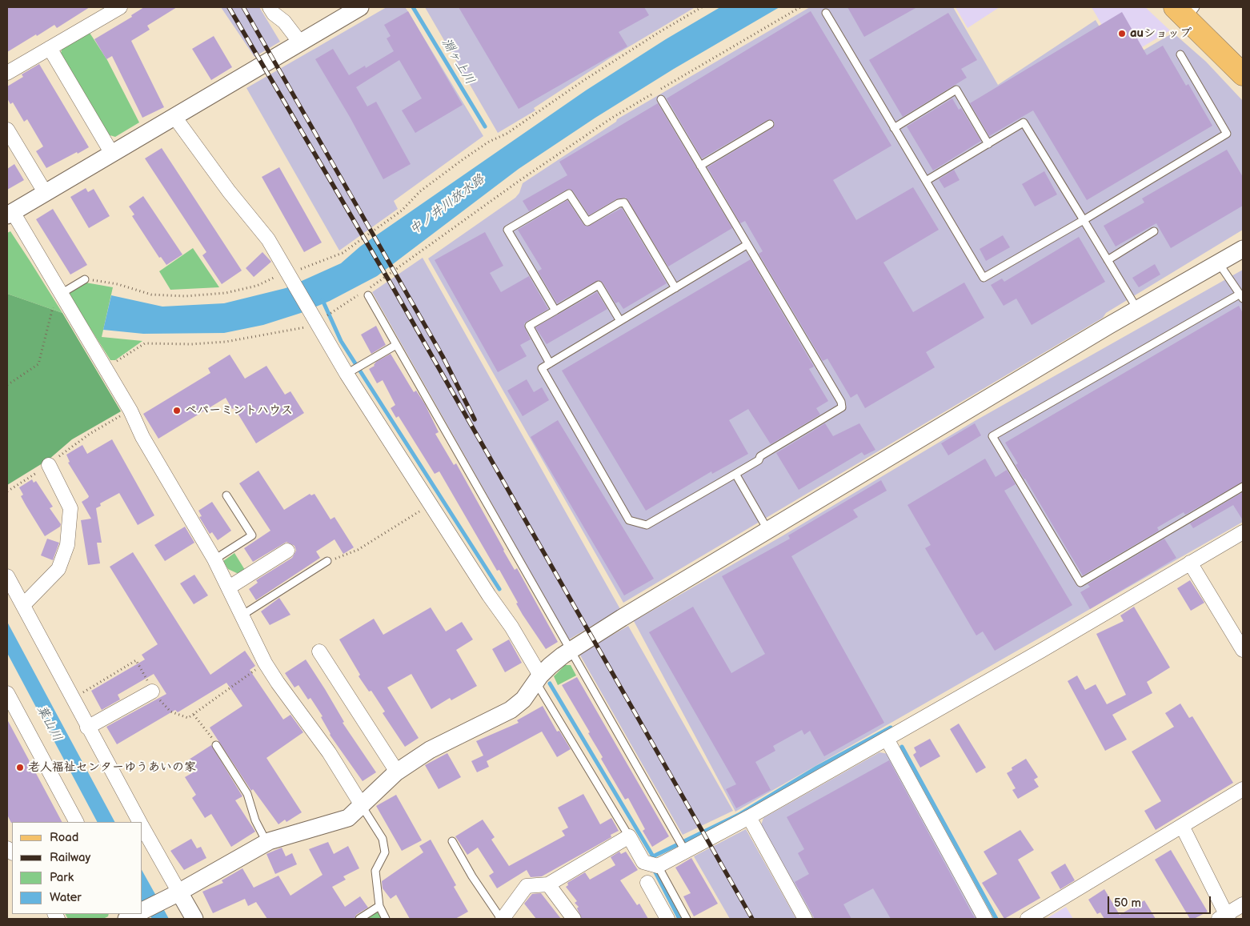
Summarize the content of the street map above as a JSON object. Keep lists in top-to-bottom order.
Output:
{
  "water": ["淵ヶ上川", "中ノ井川放水路", "葉山川"],
  "places": ["auショップ", "ペパーミントハウス", "老人福祉センターゆうあいの家"],
  "legend": [
    "Road",
    "Railway",
    "Park",
    "Water"
  ],
  "scale_bar": "50 m"
}
